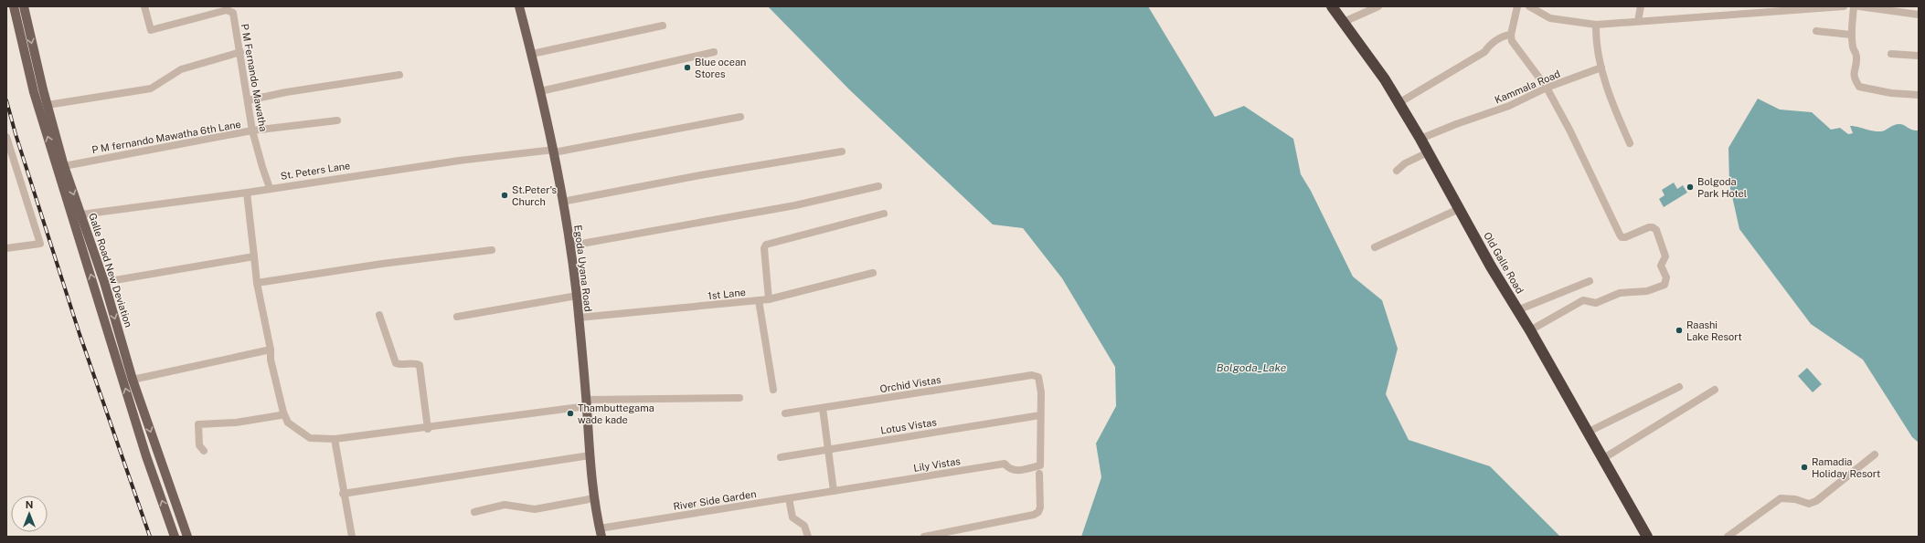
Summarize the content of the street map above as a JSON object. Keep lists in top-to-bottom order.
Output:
{
  "streets": {
    "highway": ["Old Galle Road"],
    "main road": ["Egoda Uyana Road", "Galle Road New Deviation"],
    "street": [
      "P M Fernando Mawatha",
      "Kammala Road",
      "P M fernando Mawatha 6th Lane",
      "St. Peters Lane",
      "1st Lane",
      "Orchid Vistas",
      "Lotus Vistas",
      "Lily Vistas",
      "River Side Garden"
    ]
  },
  "crossings": [
    ["P M Fernando Mawatha", "P M fernando Mawatha 6th Lane"],
    ["P M Fernando Mawatha", "St. Peters Lane"],
    ["Kammala Road", "Old Galle Road"],
    ["P M fernando Mawatha 6th Lane", "Galle Road New Deviation"],
    ["St. Peters Lane", "Egoda Uyana Road"],
    ["St. Peters Lane", "Galle Road New Deviation"],
    ["Egoda Uyana Road", "1st Lane"],
    ["Egoda Uyana Road", "River Side Garden"],
    ["Orchid Vistas", "Lotus Vistas"],
    ["Orchid Vistas", "Lily Vistas"],
    ["Lotus Vistas", "Lily Vistas"],
    ["Lily Vistas", "River Side Garden"]
  ],
  "water": ["Bolgoda_Lake"],
  "places": [
    "Blue ocean Stores",
    "Bolgoda Park Hotel",
    "St.Peter's Church",
    "Raashi Lake Resort",
    "Thambuttegama wade kade",
    "Ramadia Holiday Resort"
  ],
  "north": "top"
}
